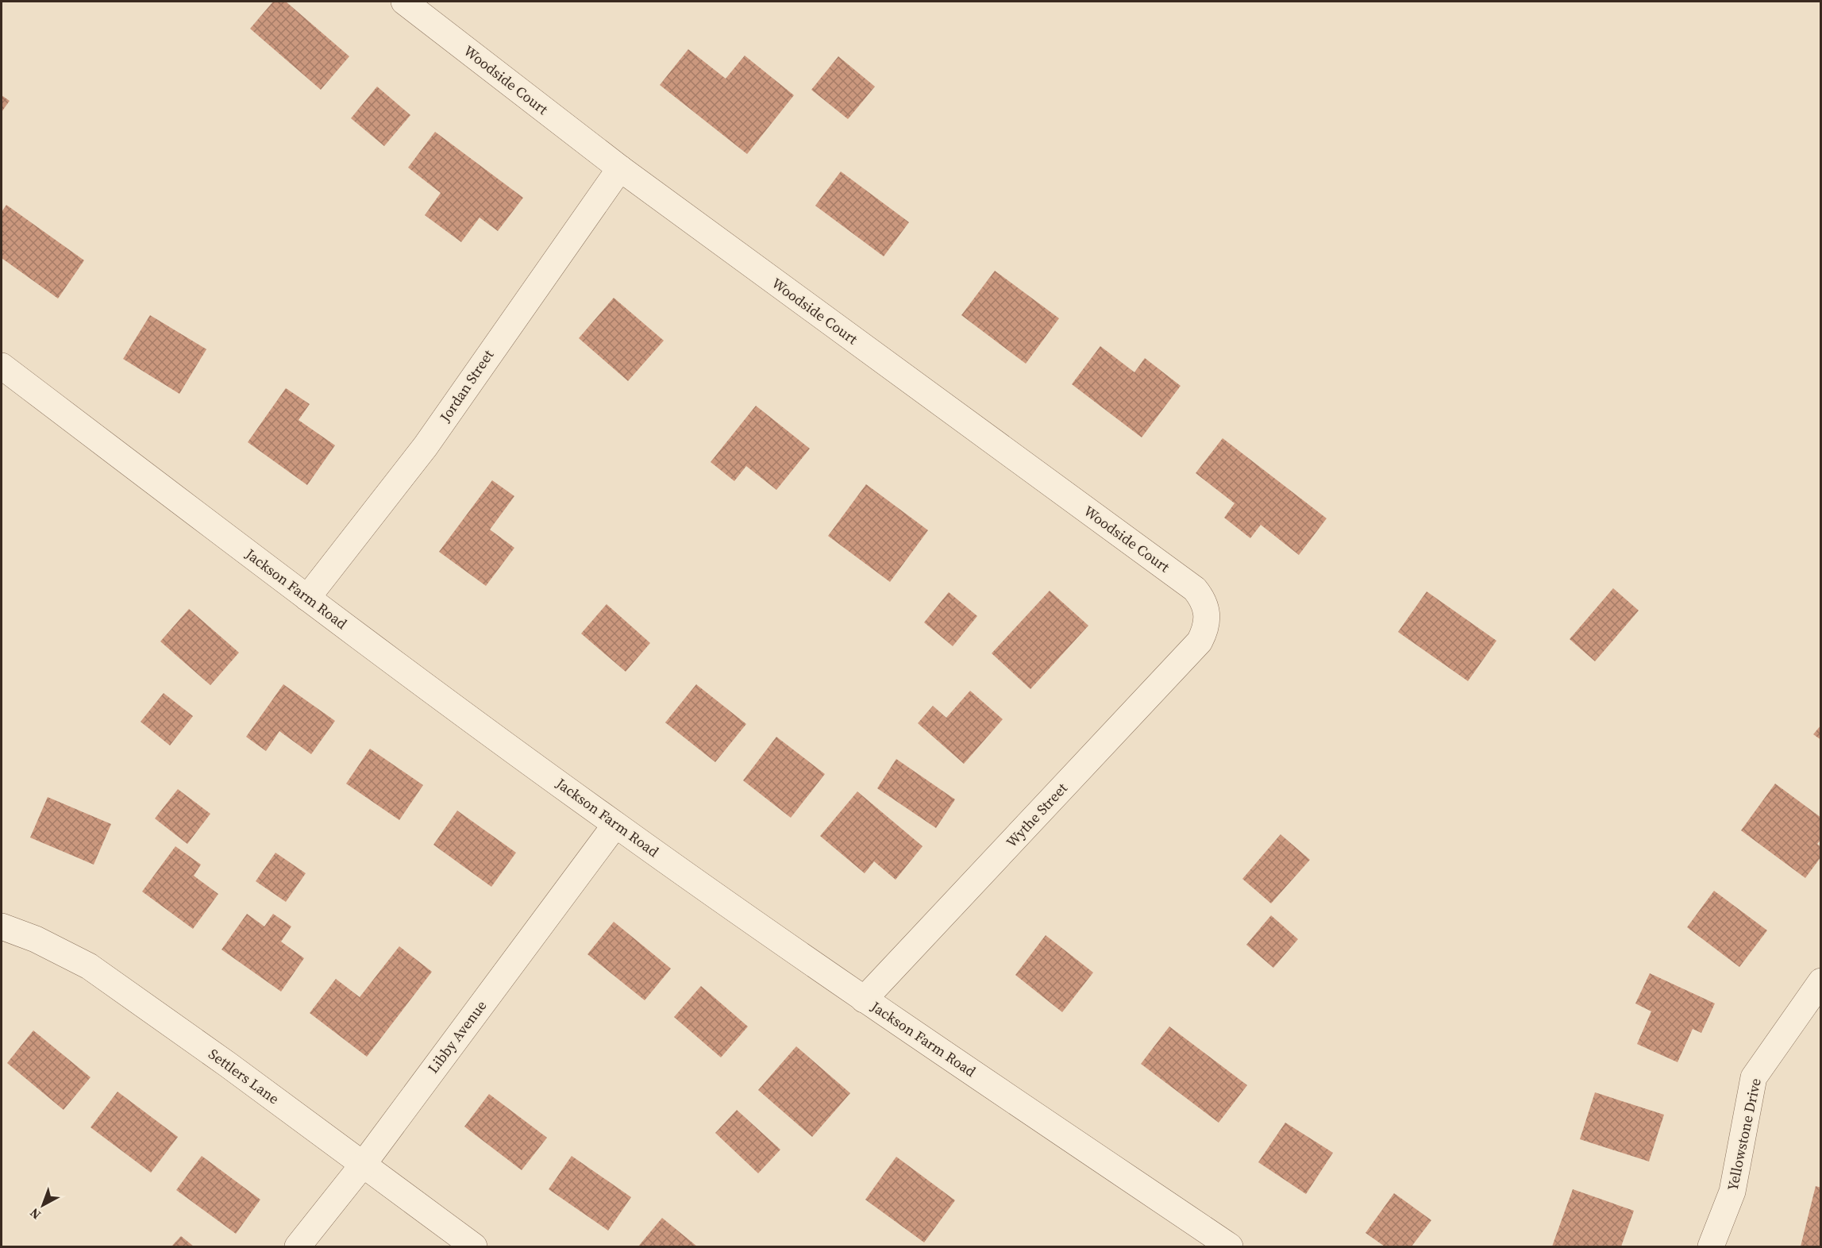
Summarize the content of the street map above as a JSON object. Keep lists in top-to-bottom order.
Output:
{
  "streets": {
    "street": [
      "Woodside Court",
      "Jordan Street",
      "Jackson Farm Road",
      "Wythe Street",
      "Libby Avenue",
      "Settlers Lane",
      "Yellowstone Drive"
    ]
  },
  "crossings": [
    ["Woodside Court", "Jordan Street"],
    ["Woodside Court", "Wythe Street"],
    ["Jordan Street", "Jackson Farm Road"],
    ["Jackson Farm Road", "Wythe Street"],
    ["Jackson Farm Road", "Libby Avenue"],
    ["Libby Avenue", "Settlers Lane"]
  ],
  "north": "bottom left"
}
